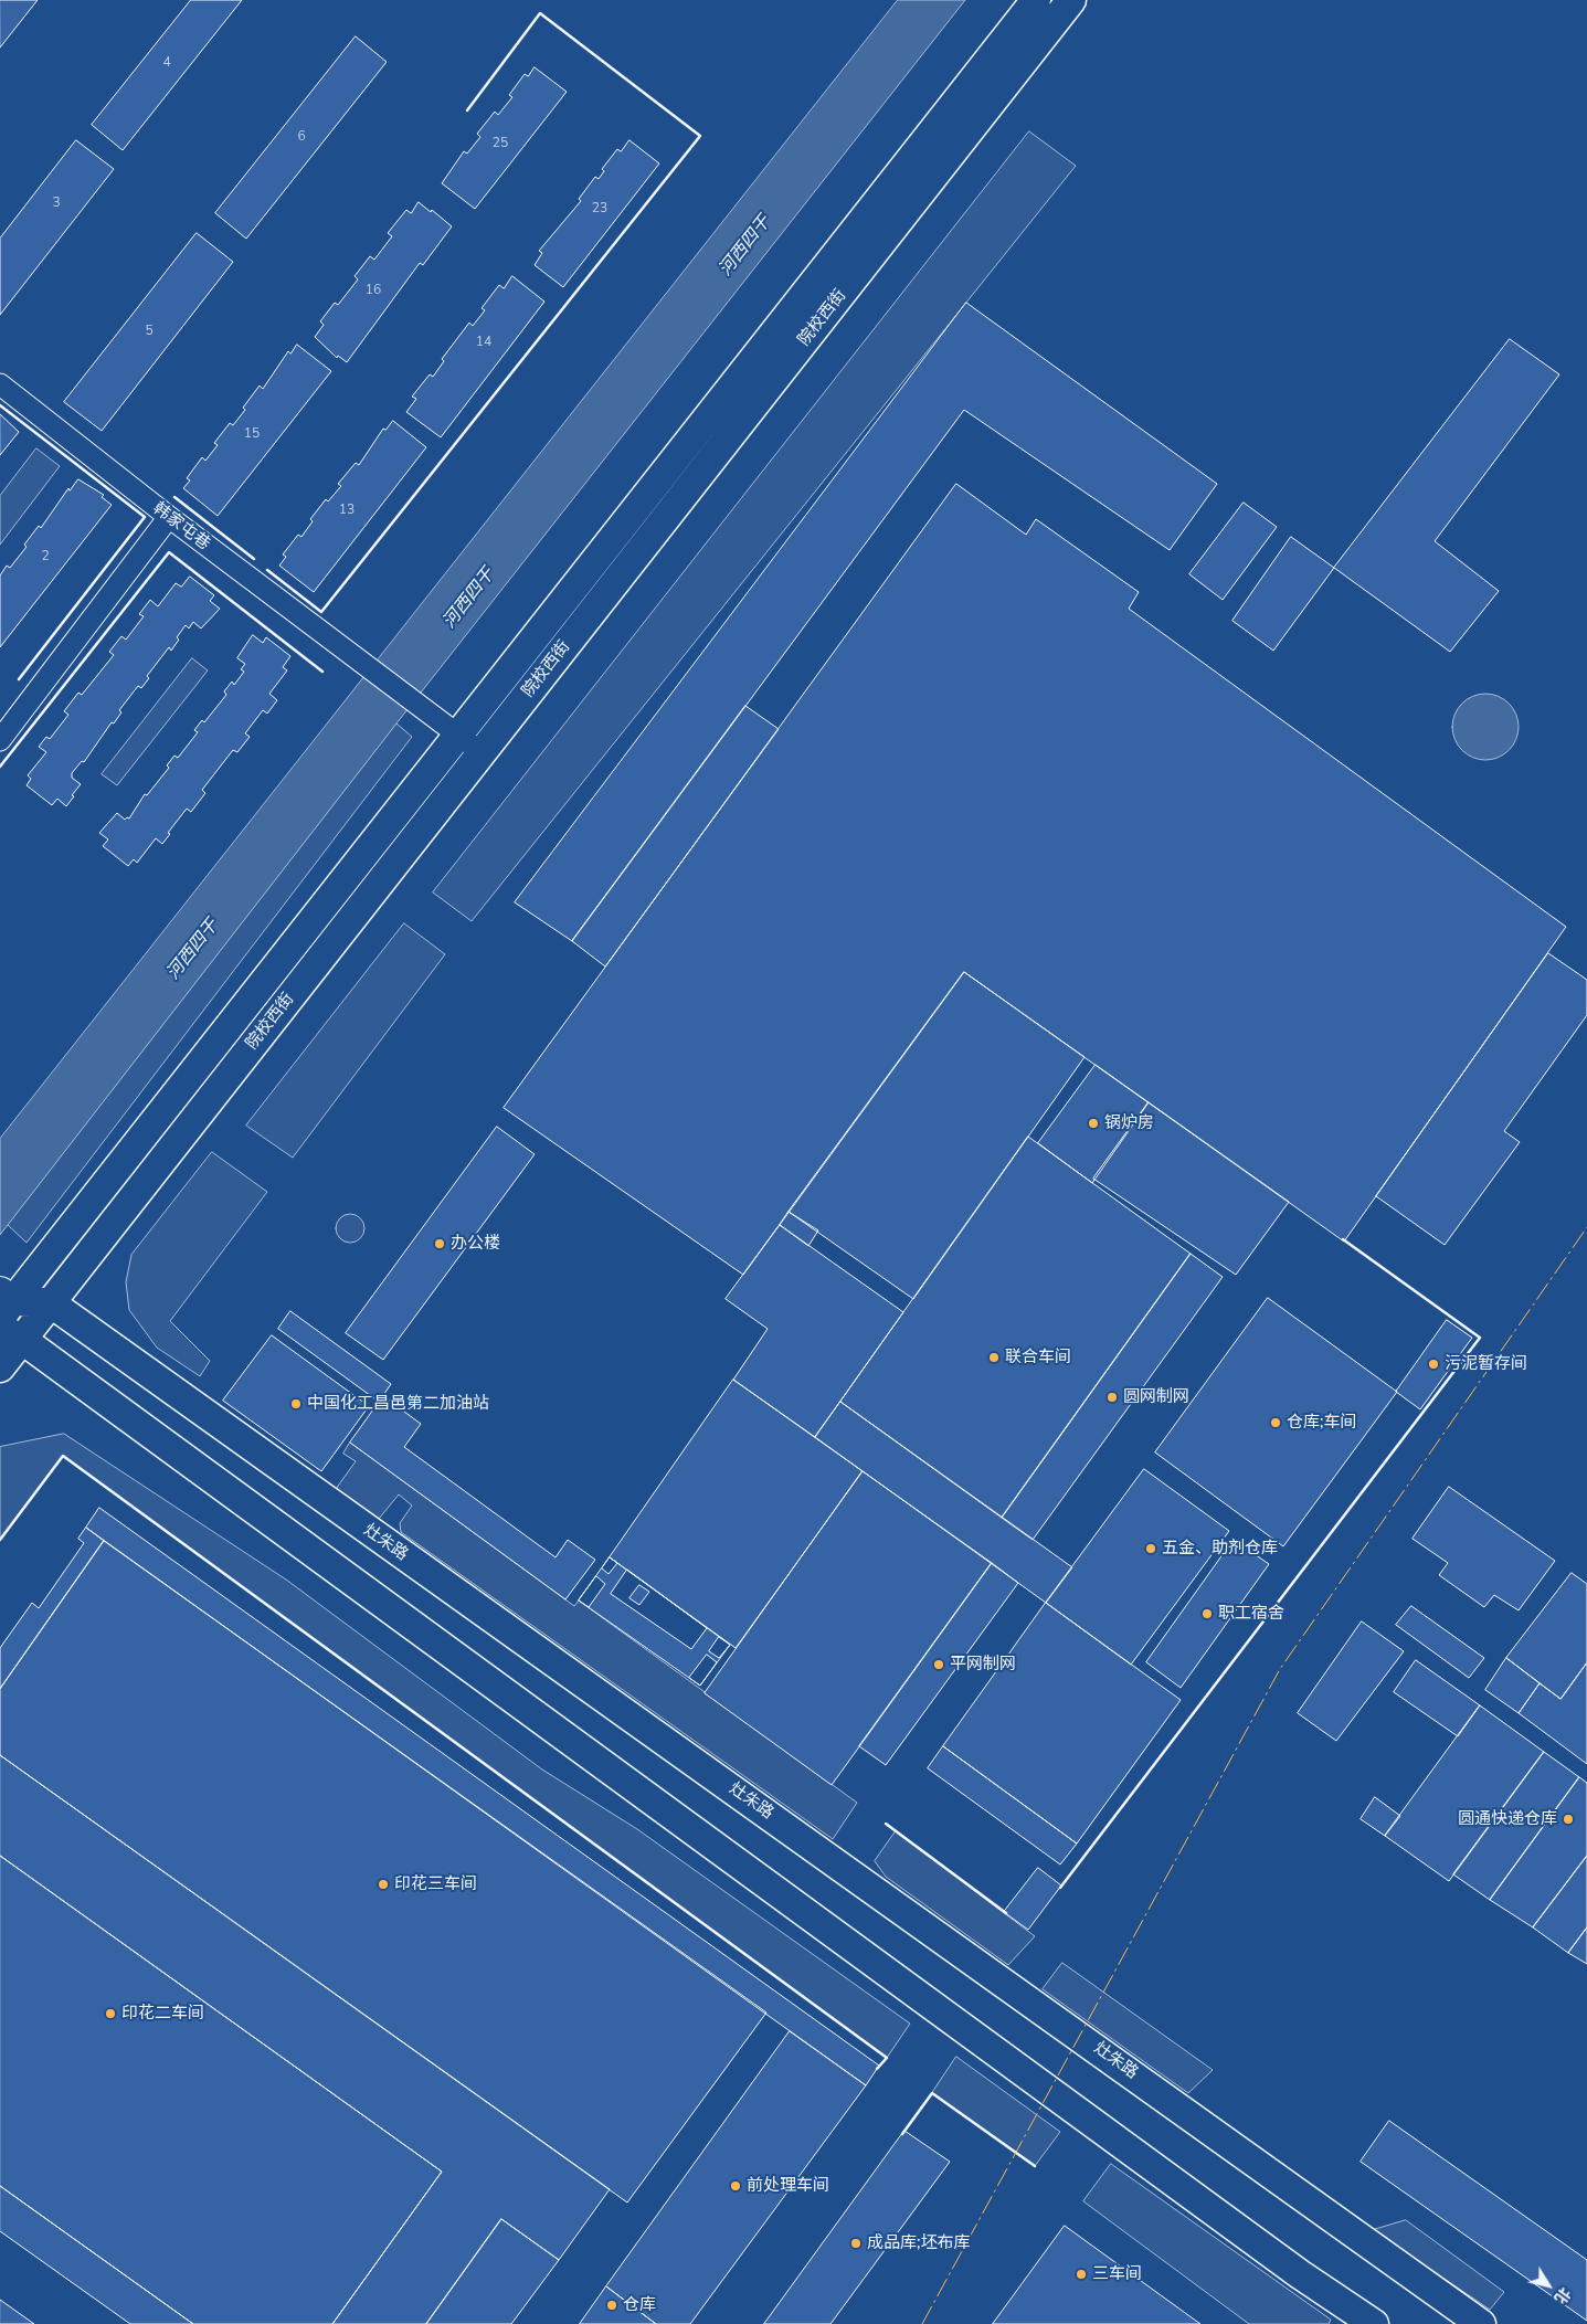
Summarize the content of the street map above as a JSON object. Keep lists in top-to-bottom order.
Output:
{
  "streets": {
    "main road": ["院校西街", "灶朱路"],
    "street": ["韩家屯巷"]
  },
  "crossings": [
    ["院校西街", "韩家屯巷"],
    ["院校西街", "灶朱路"]
  ],
  "water": ["河西四干"],
  "places": [
    "锅炉房",
    "办公楼",
    "联合车间",
    "污泥暂存间",
    "圆网制网",
    "中国化工昌邑第二加油站",
    "仓库;车间",
    "五金、助剂仓库",
    "职工宿舍",
    "平网制网",
    "圆通快递仓库",
    "印花三车间",
    "印花二车间",
    "前处理车间",
    "成品库;坯布库",
    "三车间",
    "仓库"
  ],
  "house_numbers": [
    "4",
    "6",
    "25",
    "3",
    "23",
    "16",
    "5",
    "14",
    "15",
    "13",
    "2"
  ],
  "north": "bottom right"
}
